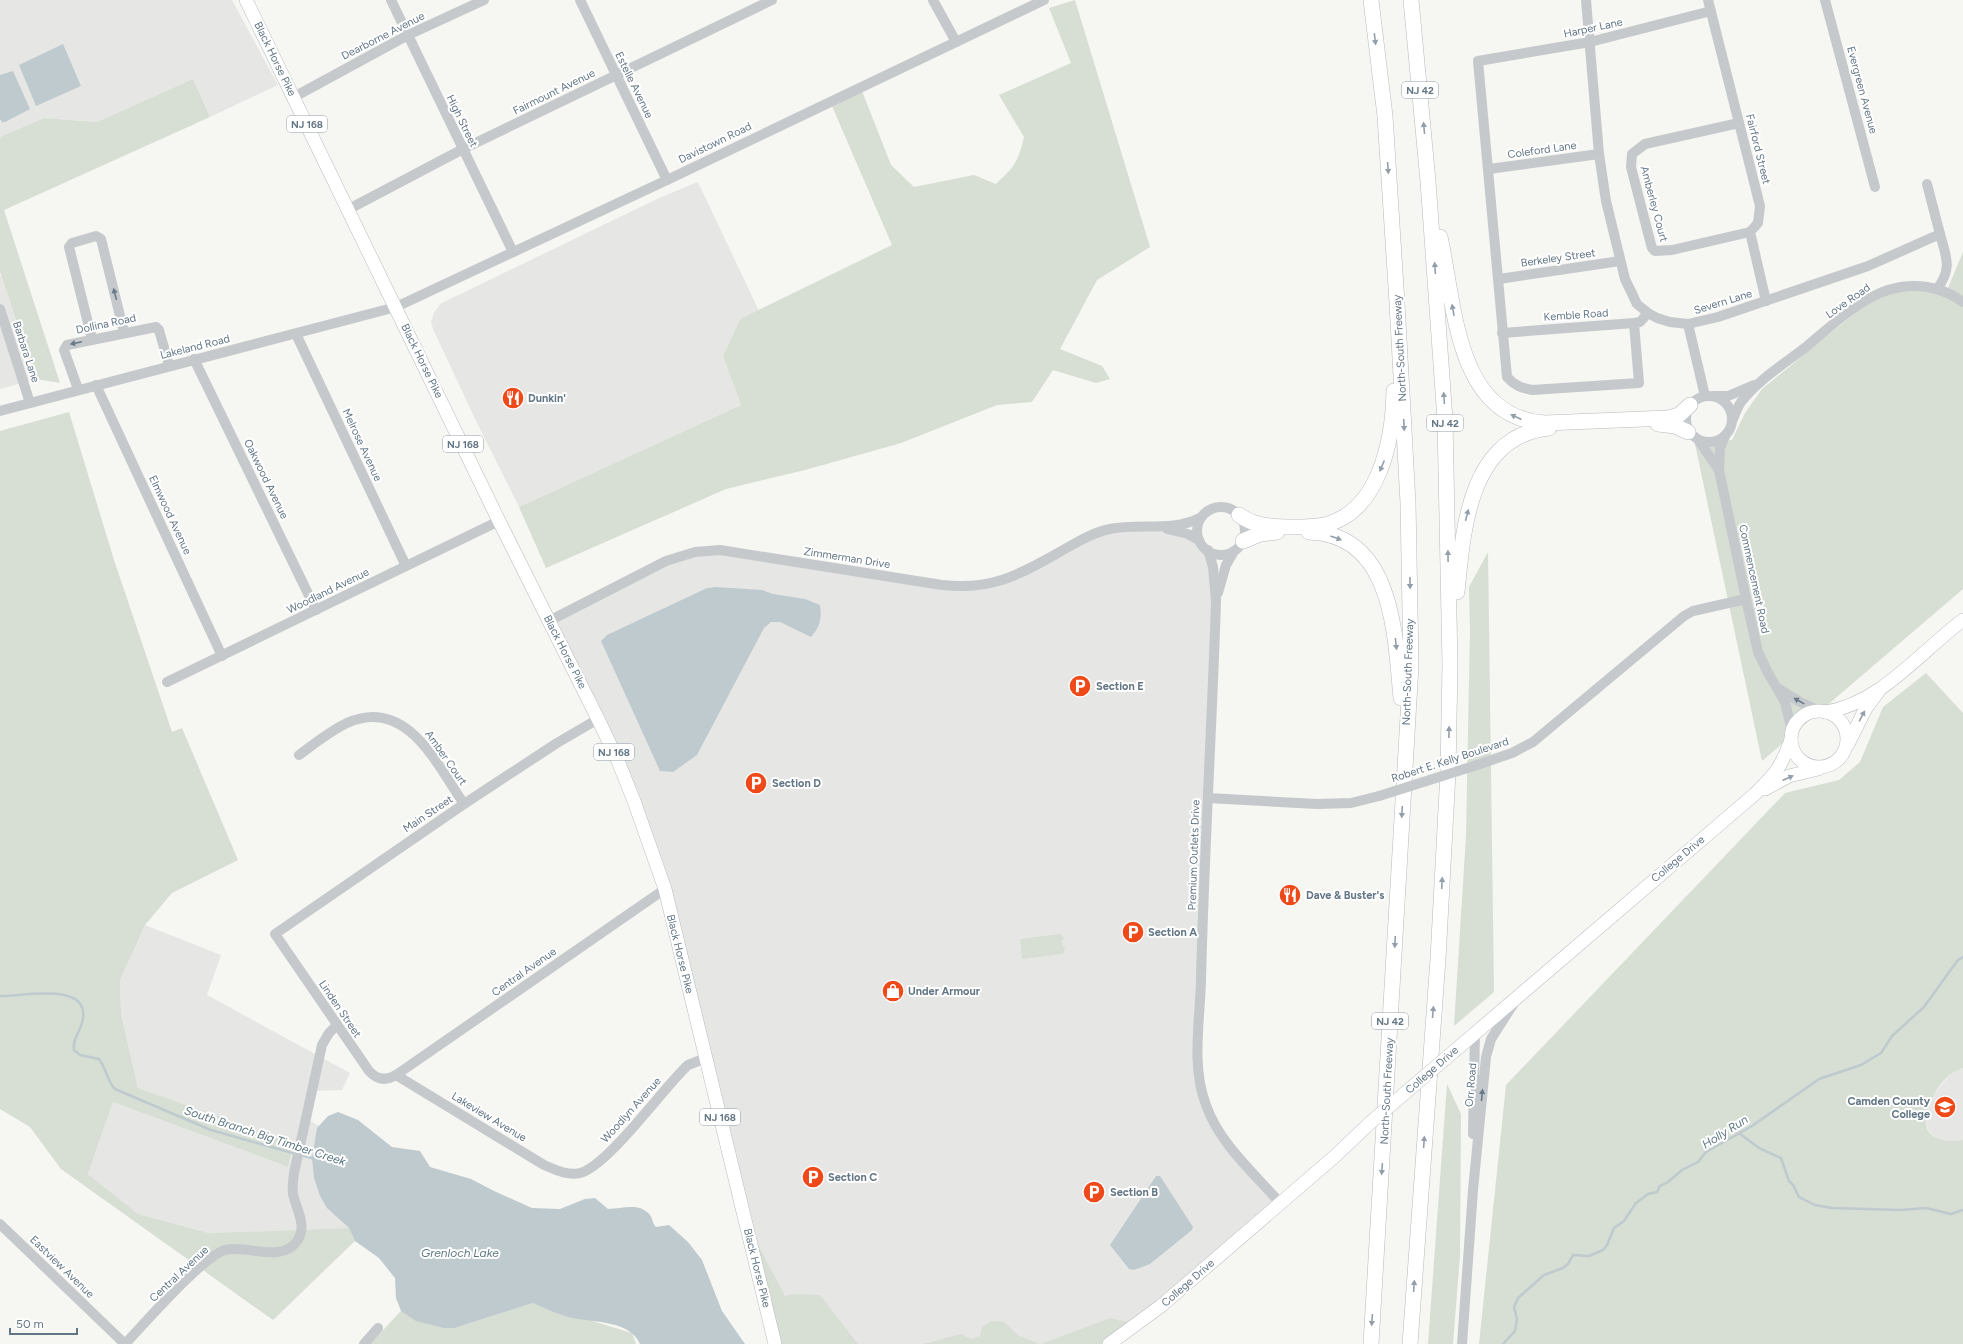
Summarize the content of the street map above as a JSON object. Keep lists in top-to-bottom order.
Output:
{
  "streets": {
    "highway": ["NJ 42", "North-South Freeway"],
    "main road": ["Black Horse Pike", "NJ 168", "College Drive"],
    "street": [
      "Harper Lane",
      "Dearborne Avenue",
      "Estelle Avenue",
      "Evergreen Avenue",
      "Fairmount Avenue",
      "High Street",
      "Davistown Road",
      "Fairford Street",
      "Coleford Lane",
      "Amberley Court",
      "Berkeley Street",
      "Love Road",
      "Severn Lane",
      "Kemble Road",
      "Dollina Road",
      "Lakeland Road",
      "Barbara Lane",
      "Melrose Avenue",
      "Oakwood Avenue",
      "Elmwood Avenue",
      "Zimmerman Drive",
      "Commencement Road",
      "Woodland Avenue",
      "Amber Court",
      "Robert E. Kelly Boulevard",
      "Main Street",
      "Premium Outlets Drive",
      "Central Avenue",
      "Linden Street",
      "Orr Road",
      "Woodlyn Avenue",
      "Lakeview Avenue",
      "Eastview Avenue"
    ]
  },
  "crossings": [
    ["Harper Lane", "Fairford Street"],
    ["Harper Lane", "Coleford Lane"],
    ["Harper Lane", "Severn Lane"],
    ["Dearborne Avenue", "Black Horse Pike"],
    ["Dearborne Avenue", "High Street"],
    ["Black Horse Pike", "Fairmount Avenue"],
    ["Black Horse Pike", "Davistown Road"],
    ["Black Horse Pike", "Lakeland Road"],
    ["Black Horse Pike", "Zimmerman Drive"],
    ["Black Horse Pike", "Woodland Avenue"],
    ["Black Horse Pike", "Main Street"],
    ["Black Horse Pike", "Central Avenue"],
    ["Black Horse Pike", "Woodlyn Avenue"],
    ["Estelle Avenue", "Fairmount Avenue"],
    ["Estelle Avenue", "Davistown Road"],
    ["Fairmount Avenue", "High Street"],
    ["High Street", "Davistown Road"],
    ["Davistown Road", "Lakeland Road"],
    ["Fairford Street", "Amberley Court"],
    ["Coleford Lane", "Severn Lane"],
    ["Berkeley Street", "Severn Lane"],
    ["Love Road", "Commencement Road"],
    ["Dollina Road", "Lakeland Road"],
    ["Lakeland Road", "Barbara Lane"],
    ["Lakeland Road", "Melrose Avenue"],
    ["Lakeland Road", "Oakwood Avenue"],
    ["Lakeland Road", "Elmwood Avenue"],
    ["Melrose Avenue", "Woodland Avenue"],
    ["Oakwood Avenue", "Woodland Avenue"],
    ["Elmwood Avenue", "Woodland Avenue"],
    ["Zimmerman Drive", "Premium Outlets Drive"],
    ["Commencement Road", "Robert E. Kelly Boulevard"],
    ["Commencement Road", "College Drive"],
    ["Amber Court", "Main Street"],
    ["Robert E. Kelly Boulevard", "Premium Outlets Drive"],
    ["Main Street", "Linden Street"],
    ["Premium Outlets Drive", "College Drive"],
    ["College Drive", "Orr Road"],
    ["Central Avenue", "Linden Street"],
    ["Central Avenue", "Lakeview Avenue"],
    ["Central Avenue", "Eastview Avenue"],
    ["Linden Street", "Lakeview Avenue"],
    ["Woodlyn Avenue", "Lakeview Avenue"]
  ],
  "water": ["Holly Run", "South Branch Big Timber Creek", "Grenloch Lake"],
  "places": {
    "restaurant": ["Dunkin'", "Dave & Buster's"],
    "parking": [
      "Section E",
      "Section D",
      "Section A",
      "Section C",
      "Section B"
    ],
    "shop": ["Under Armour"],
    "school or university": ["Camden County College"]
  },
  "scale_bar": "50 m"
}
